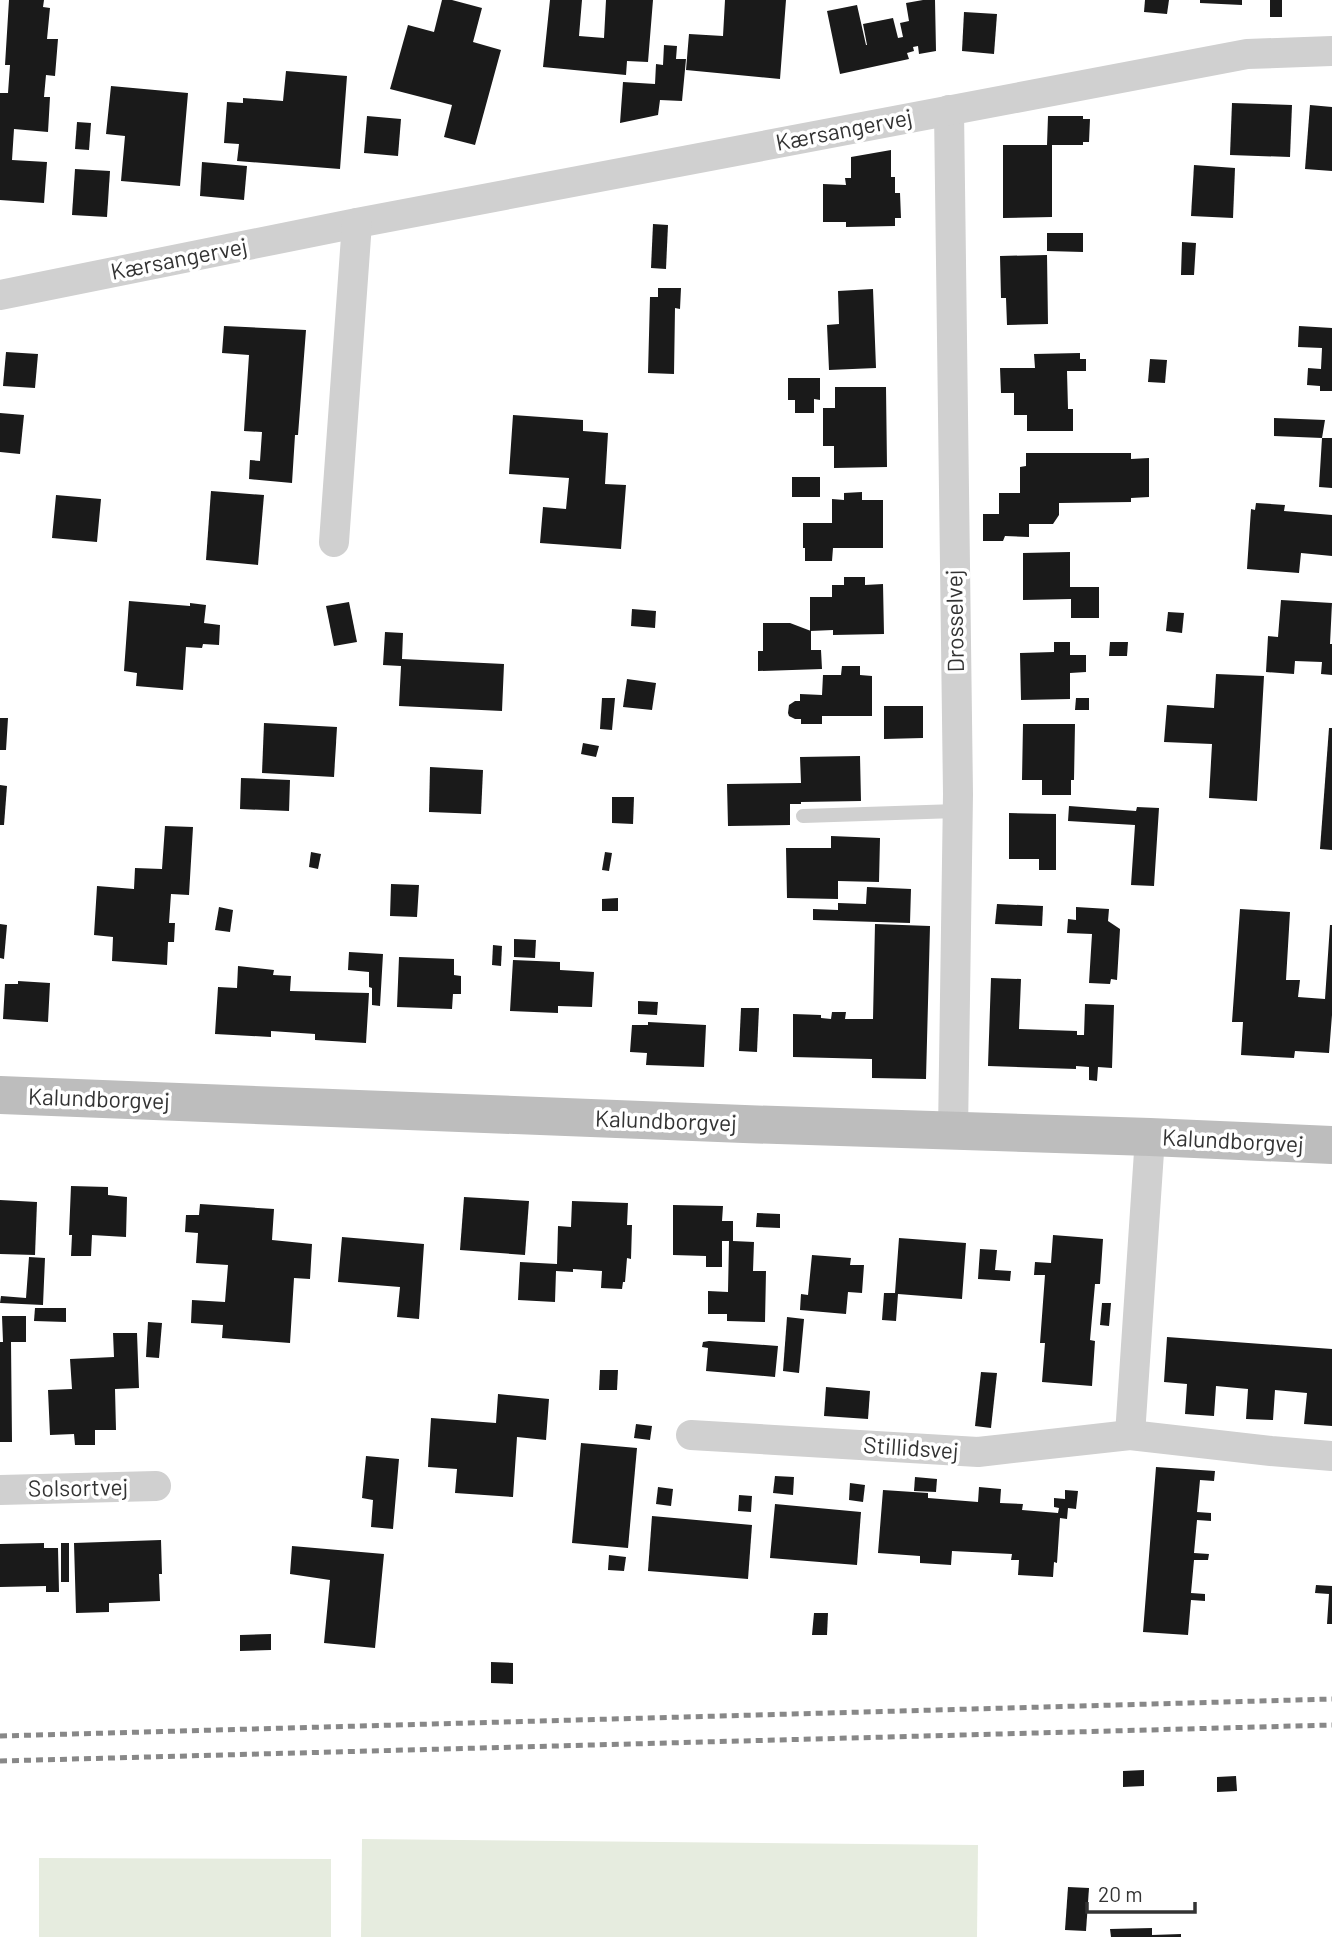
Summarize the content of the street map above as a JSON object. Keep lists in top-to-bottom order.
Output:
{
  "streets": {
    "street": [
      "Kærsangervej",
      "Drosselvej",
      "Kalundborgvej",
      "Stillidsvej",
      "Solsortvej"
    ]
  },
  "crossings": [
    ["Kærsangervej", "Drosselvej"],
    ["Drosselvej", "Kalundborgvej"]
  ],
  "scale_bar": "20 m"
}
